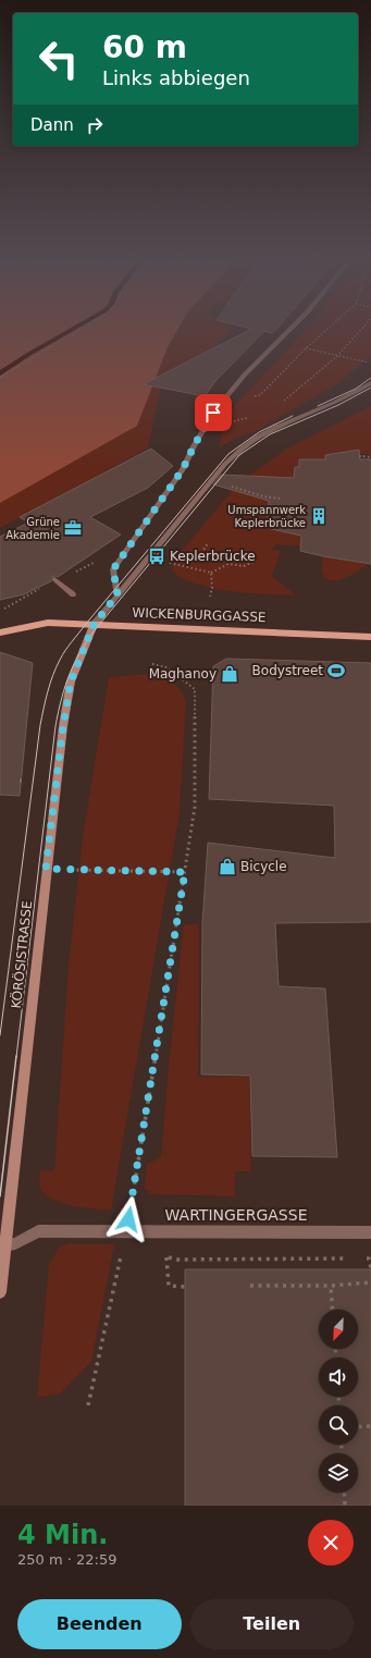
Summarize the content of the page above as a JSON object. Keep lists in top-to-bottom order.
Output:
{
  "streets": {
    "main road": ["WICKENBURGGASSE", "KÖRÖSISTRASSE"],
    "street": ["WARTINGERGASSE"]
  },
  "crossings": [
    ["WICKENBURGGASSE", "KÖRÖSISTRASSE"],
    ["KÖRÖSISTRASSE", "WARTINGERGASSE"]
  ],
  "places": {
    "building": ["Umspannwerk Keplerbrücke"],
    "office": ["Grüne Akademie"],
    "bus stop": ["Keplerbrücke"],
    "sports": ["Bodystreet"],
    "shop": ["Maghanoy", "Bicycle"]
  },
  "north": "bottom left",
  "page": {
    "turn": ["60 m", "Links abbiegen"],
    "then": "Dann",
    "heading": ["4 Min.", "250 m · 22:59"],
    "buttons": ["Beenden", "Teilen"]
  }
}
